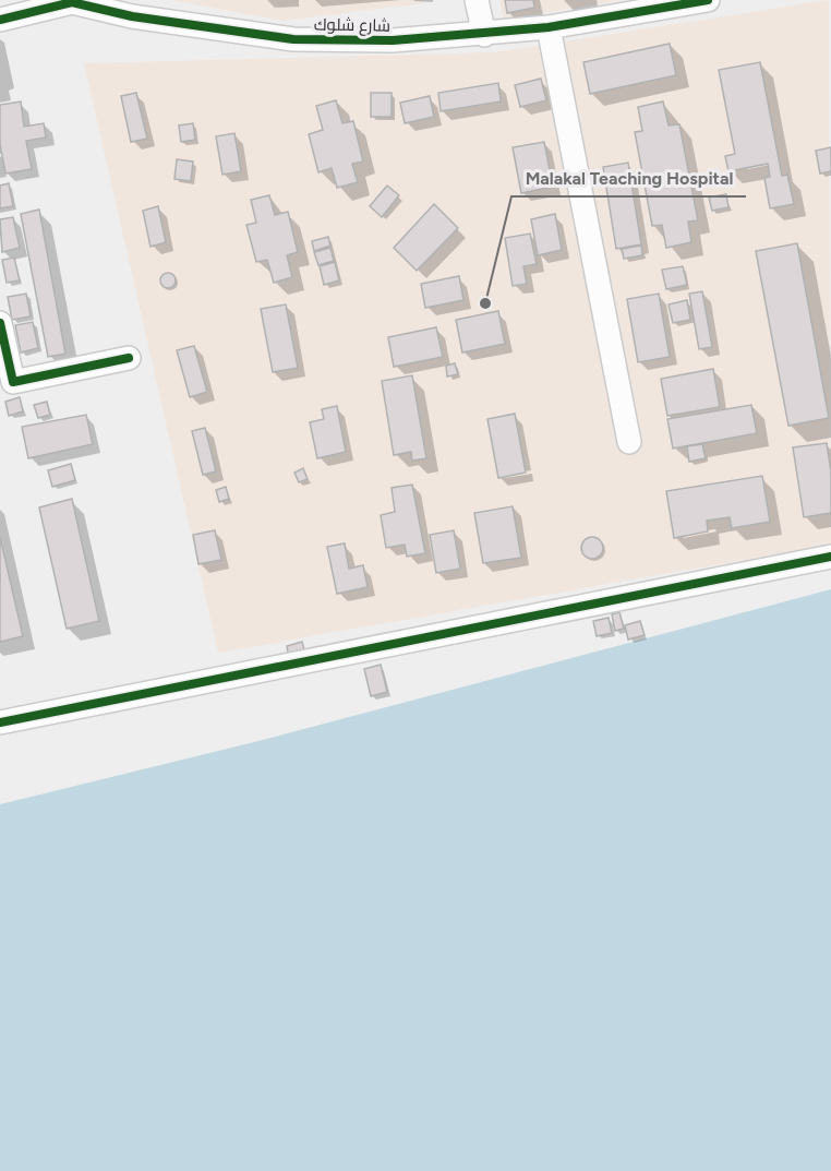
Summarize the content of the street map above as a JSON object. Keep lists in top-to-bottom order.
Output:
{
  "streets": {
    "street": ["شارع شلوك"]
  },
  "places": ["Malakal Teaching Hospital"]
}
